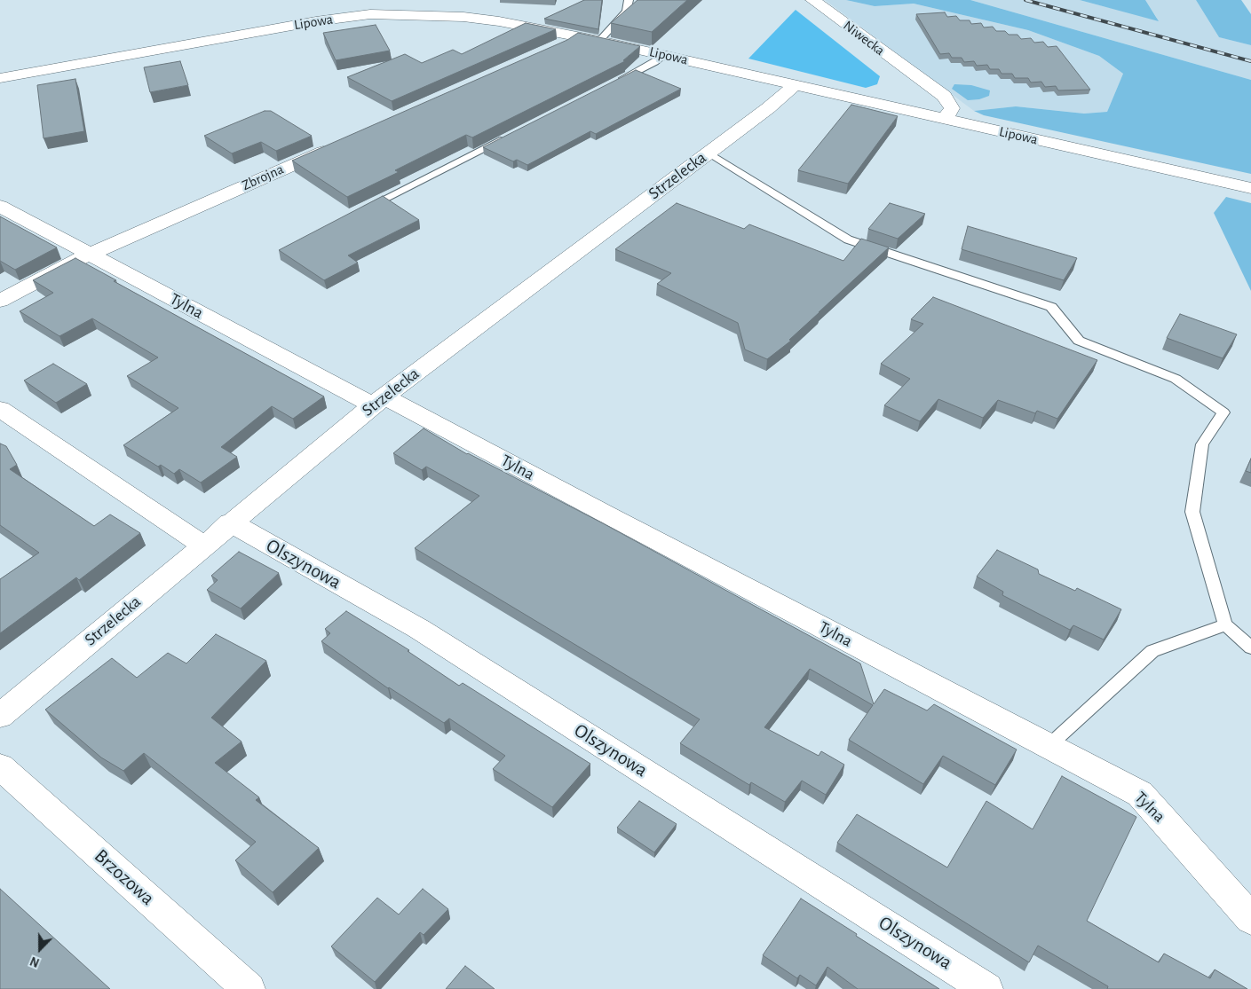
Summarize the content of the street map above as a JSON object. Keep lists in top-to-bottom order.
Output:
{
  "streets": {
    "street": [
      "Lipowa",
      "Niwecka",
      "Strzelecka",
      "Zbrojna",
      "Tylna",
      "Olszynowa",
      "Brzozowa"
    ]
  },
  "crossings": [
    ["Lipowa", "Niwecka"],
    ["Lipowa", "Strzelecka"],
    ["Strzelecka", "Tylna"],
    ["Strzelecka", "Olszynowa"],
    ["Zbrojna", "Tylna"]
  ],
  "north": "bottom"
}
